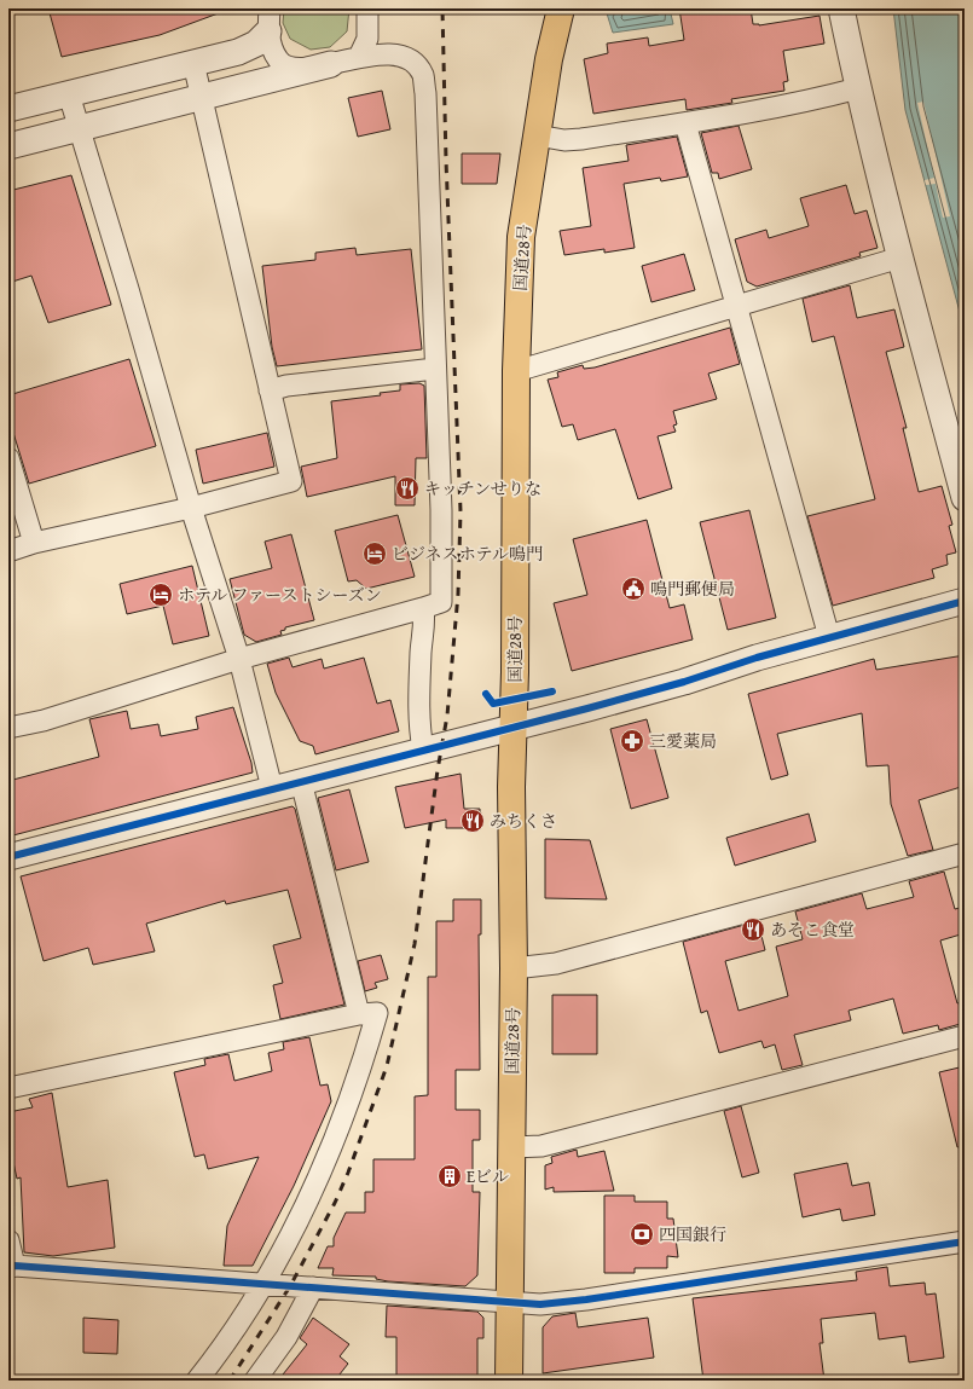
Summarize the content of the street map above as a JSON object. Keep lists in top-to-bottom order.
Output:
{
  "streets": {
    "highway": ["国道28号"]
  },
  "places": {
    "restaurant": ["キッチンせりな", "みちくさ", "あそこ食堂"],
    "hotel": ["ビジネスホテル鳴門", "ホテル ファーストシーズン"],
    "public building": ["鳴門郵便局"],
    "pharmacy": ["三愛薬局"],
    "building": ["Eビル"],
    "bank": ["四国銀行"]
  }
}
